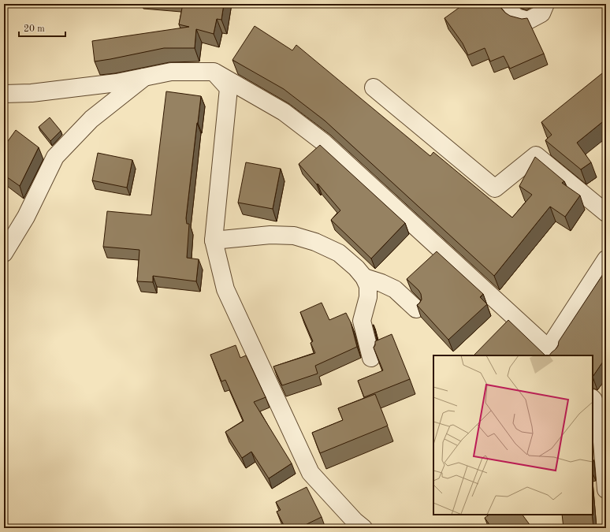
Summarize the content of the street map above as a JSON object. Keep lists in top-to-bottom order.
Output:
{
  "scale_bar": "20 m"
}
